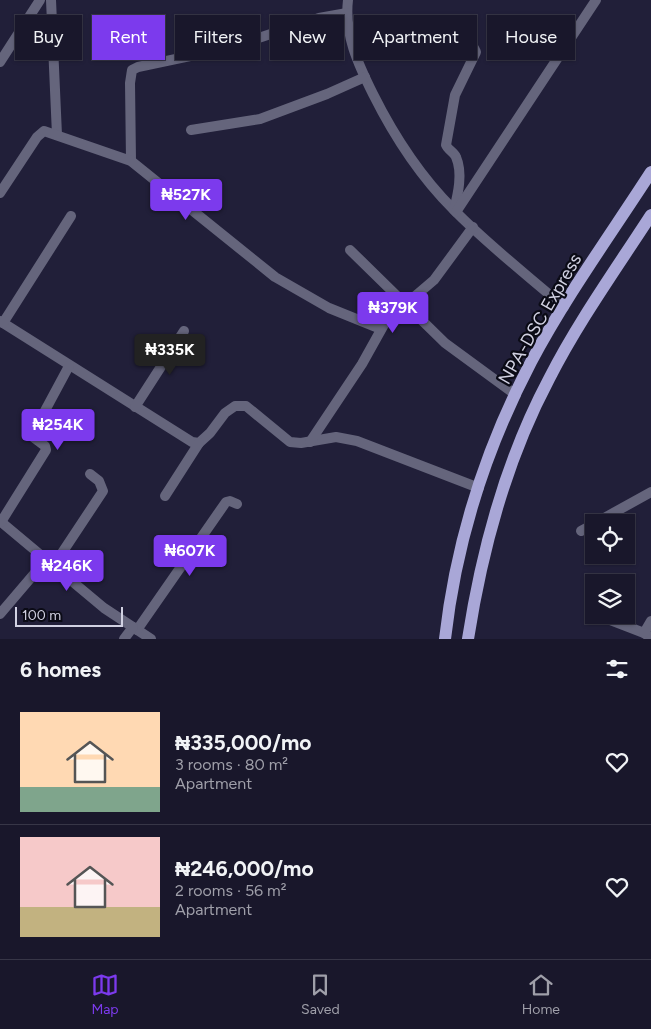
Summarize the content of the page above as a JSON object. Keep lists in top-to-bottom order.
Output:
{
  "streets": {
    "main road": ["NPA-DSC Express"]
  },
  "scale_bar": "100 m",
  "page": {
    "chip": [
      "Buy",
      "Rent",
      "Filters",
      "New",
      "Apartment",
      "House"
    ],
    "price": [
      "₦527K",
      "₦379K",
      "₦335K",
      "₦254K",
      "₦607K",
      "₦246K"
    ],
    "scale": "100 m",
    "heading": "6 homes",
    "list": [
      {
        "name": "₦335,000/mo",
        "note": "3 rooms · 80 m² · Apartment"
      },
      {
        "name": "₦246,000/mo",
        "note": "2 rooms · 56 m² · Apartment"
      }
    ],
    "tabs": ["Map", "Saved", "Home"]
  }
}
